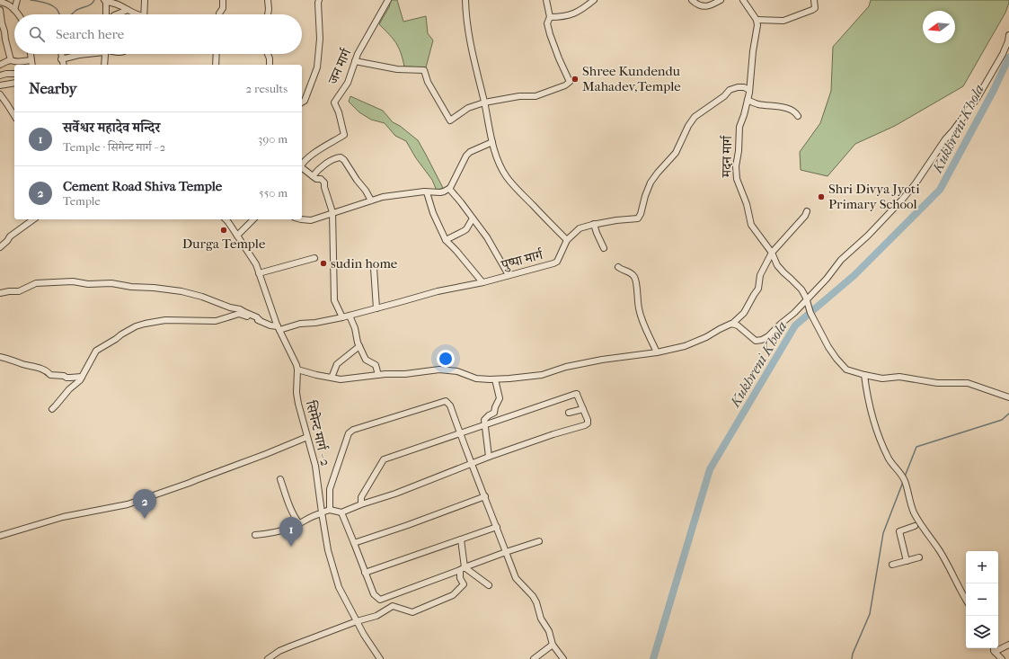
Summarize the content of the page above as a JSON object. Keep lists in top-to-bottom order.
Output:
{
  "streets": {
    "street": [
      "जन मार्ग",
      "मदन मार्ग",
      "पुष्पा मार्ग",
      "सिमेन्ट मार्ग - 2"
    ]
  },
  "crossings": [
    ["मदन मार्ग", "पुष्पा मार्ग"],
    ["पुष्पा मार्ग", "सिमेन्ट मार्ग - 2"]
  ],
  "water": ["Kukhreni Khola"],
  "places": [
    "Shree Kundendu Mahadev,Temple",
    "Shri Divya Jyoti Primary School",
    "Durga Temple",
    "sudin home"
  ],
  "north": "left",
  "page": {
    "search": "Search here",
    "heading": ["Nearby", "2 results"],
    "list": [
      {
        "mark": "1",
        "name": "सर्वेश्वर महादेव मन्दिर",
        "note": "Temple · सिमेन्ट मार्ग - 2",
        "value": "390 m"
      },
      {
        "mark": "2",
        "name": "Cement Road Shiva Temple",
        "note": "Temple",
        "value": "550 m"
      }
    ],
    "pins": ["2", "1"],
    "map_buttons": ["+", "−"]
  }
}
